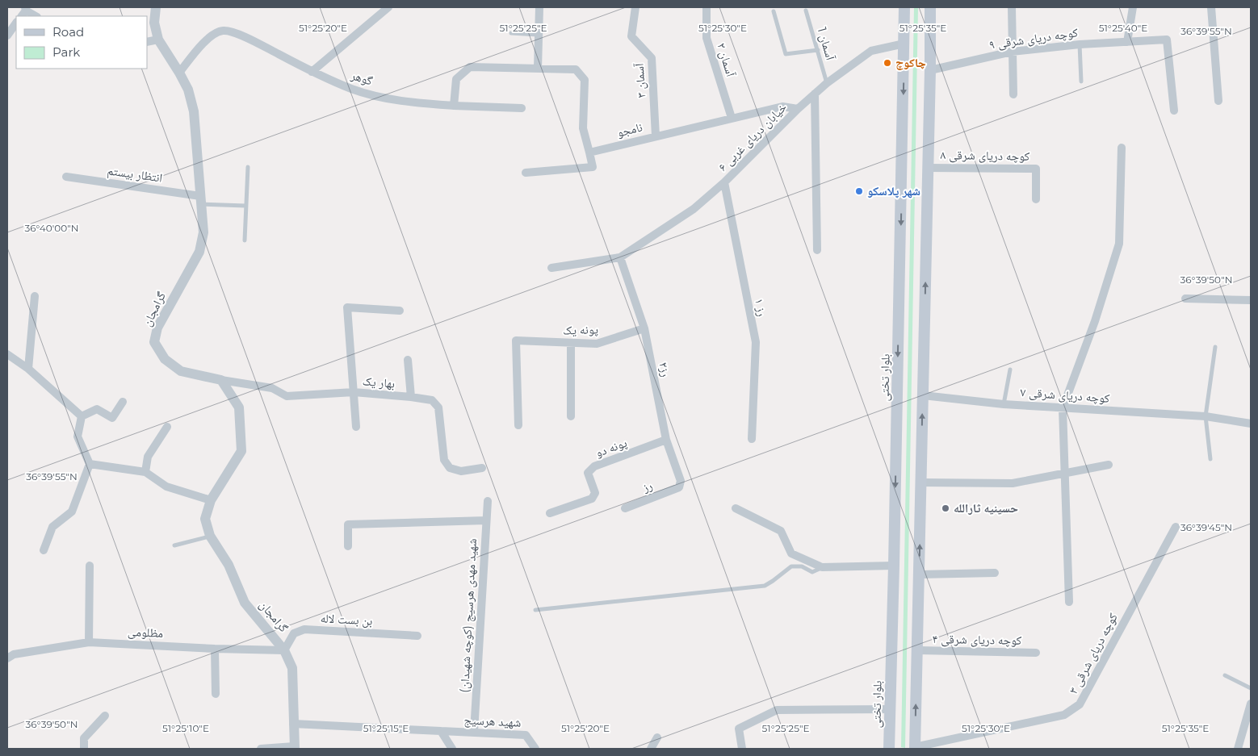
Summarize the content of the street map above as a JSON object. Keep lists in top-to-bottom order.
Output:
{
  "streets": {
    "main road": ["بلوار تختی"],
    "street": [
      "کوچه دریای شرقی ۹",
      "آسمان ۲",
      "گوهر",
      "آسمان ۳",
      "نامجو",
      "خیابان دریای غربی ۶",
      "کوچه دریای شرقی ۸",
      "انتظار بیستم",
      "رز ۱",
      "گرامجان",
      "پونه یک",
      "رز۲",
      "بهار یک",
      "کوچه دریای شرقی ۷",
      "پونه دو",
      "رز",
      "شهید مهدی هرسیج (کوچه شهیدان)",
      "بن بست لاله",
      "مظلومی",
      "کوچه دریای شرقی ۴",
      "کوچه دریای شرقی ۳",
      "شهید هرسیج"
    ],
    "lane": ["آسمان 1"]
  },
  "crossings": [
    ["آسمان 1", "خیابان دریای غربی ۶"],
    ["آسمان ۲", "نامجو"],
    ["گوهر", "گرامجان"],
    ["آسمان ۳", "نامجو"],
    ["نامجو", "خیابان دریای غربی ۶"],
    ["خیابان دریای غربی ۶", "رز ۱"],
    ["خیابان دریای غربی ۶", "رز۲"],
    ["خیابان دریای غربی ۶", "بلوار تختی"],
    ["انتظار بیستم", "گرامجان"],
    ["گرامجان", "بهار یک"],
    ["گرامجان", "بن بست لاله"],
    ["گرامجان", "مظلومی"],
    ["گرامجان", "شهید هرسیج"],
    ["پونه یک", "رز۲"],
    ["رز۲", "پونه دو"],
    ["رز۲", "رز"],
    ["شهید مهدی هرسیج (کوچه شهیدان)", "شهید هرسیج"],
    ["بن بست لاله", "مظلومی"]
  ],
  "places": ["چاکوچ", "شهر پلاسکو", "حسینیه ثارالله"],
  "legend": ["Road", "Park"],
  "coordinates": [
    "51°25'20\"E",
    "51°25'25\"E",
    "51°25'35\"E",
    "51°25'30\"E",
    "51°25'40\"E",
    "36°39'55\"N",
    "36°40'00\"N",
    "36°39'50\"N",
    "36°39'45\"N",
    "51°25'10\"E",
    "51°25'15\"E"
  ]
}
